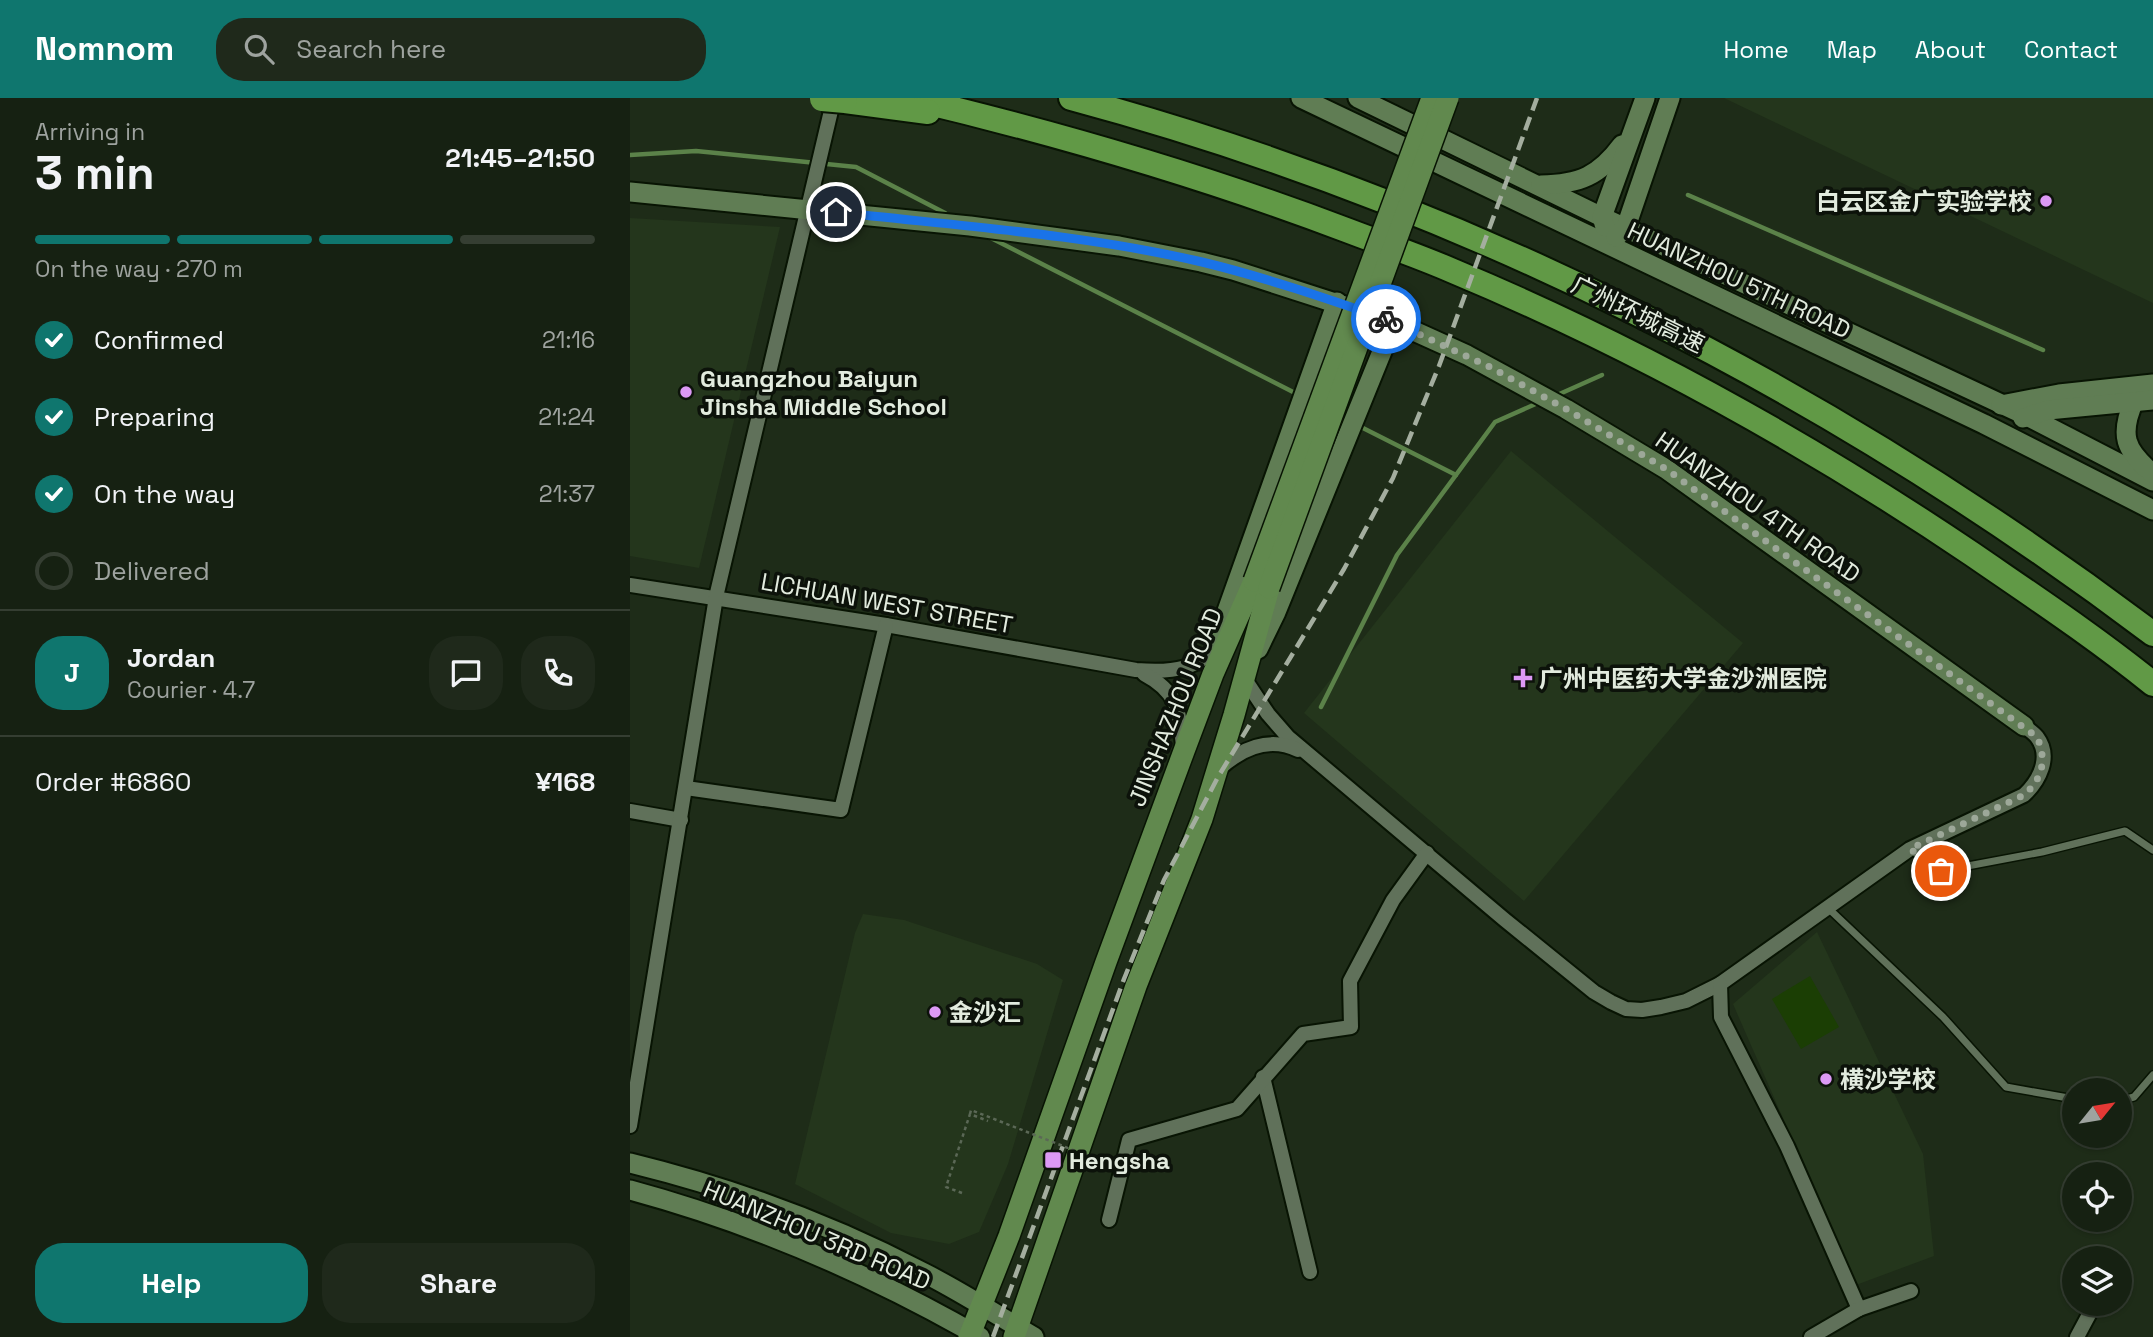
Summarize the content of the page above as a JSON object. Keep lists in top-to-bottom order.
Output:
{
  "streets": {
    "highway": ["广州环城高速"],
    "main road": ["JINSHAZHOU ROAD"],
    "street": [
      "HUANZHOU 5TH ROAD",
      "HUANZHOU 4TH ROAD",
      "LICHUAN WEST STREET",
      "HUANZHOU 3RD ROAD"
    ]
  },
  "crossings": [
    ["JINSHAZHOU ROAD", "HUANZHOU 3RD ROAD"]
  ],
  "places": {
    "other": [
      "白云区金广实验学校",
      "Guangzhou Baiyun Jinsha Middle School",
      "金沙汇",
      "横沙学校"
    ],
    "health": ["广州中医药大学金沙洲医院"],
    "transit": ["Hengsha"]
  },
  "north": "top right",
  "page": {
    "header": "Nomnom",
    "search": "Search here",
    "nav": [
      "Home",
      "Map",
      "About",
      "Contact"
    ],
    "heading": ["3 min", "Arriving in", "21:45–21:50"],
    "panel": [
      "Jordan",
      "Courier · 4.7",
      "Order #6860",
      "¥168"
    ],
    "bar": "On the way · 270 m",
    "list": [
      ["Confirmed", "21:16"],
      ["Preparing", "21:24"],
      ["On the way", "21:37"],
      "Delivered"
    ],
    "round": "J",
    "buttons": ["Help", "Share"]
  }
}
